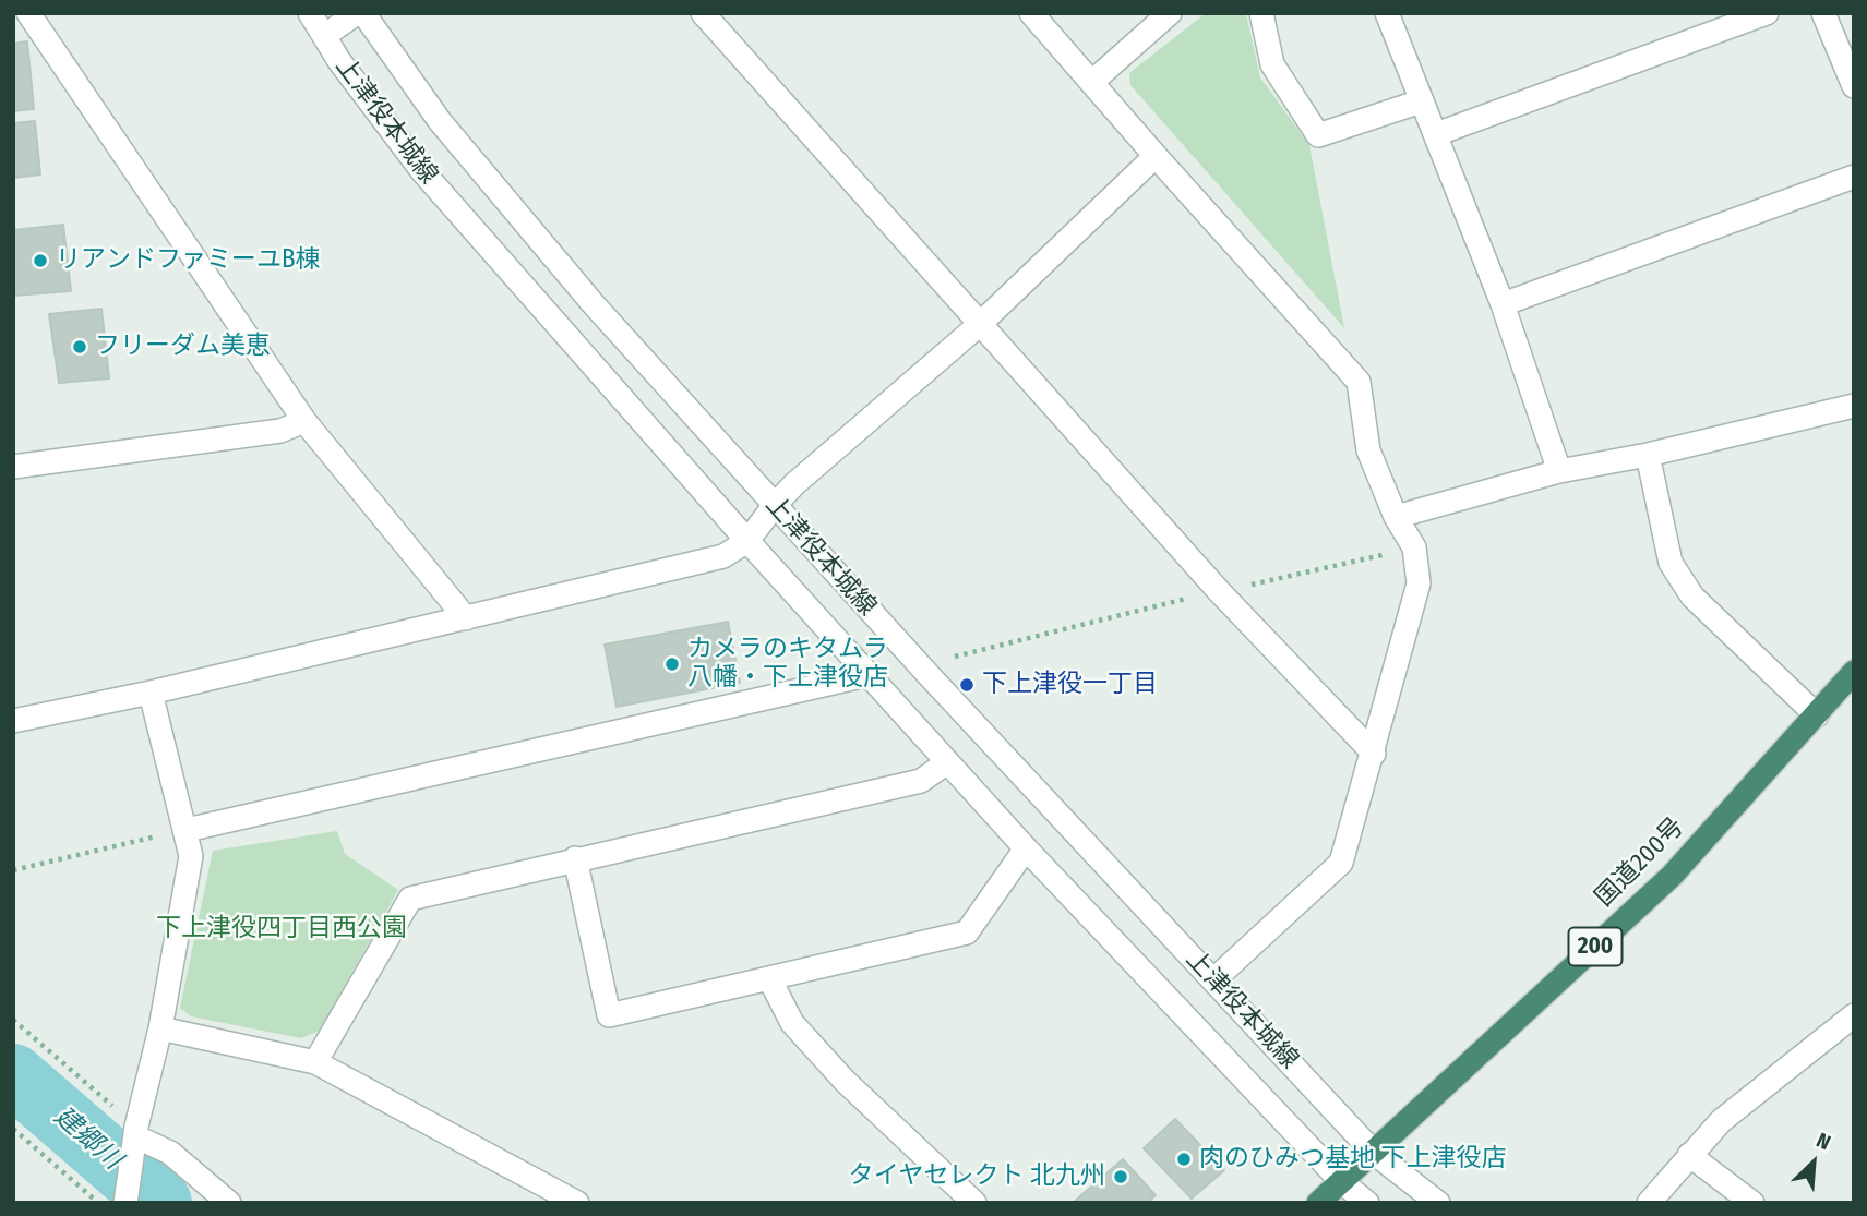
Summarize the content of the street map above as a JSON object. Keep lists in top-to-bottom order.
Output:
{
  "streets": {
    "highway": ["国道200号", "200"],
    "street": ["上津役本城線"]
  },
  "crossings": [
    ["上津役本城線", "国道200号"]
  ],
  "water": ["建郷川"],
  "parks": ["下上津役四丁目西公園"],
  "places": [
    "リアンドファミーユB棟",
    "フリーダム美恵",
    "カメラのキタムラ 八幡・下上津役店",
    "下上津役一丁目",
    "肉のひみつ基地 下上津役店",
    "タイヤセレクト 北九州"
  ],
  "north": "top right"
}
